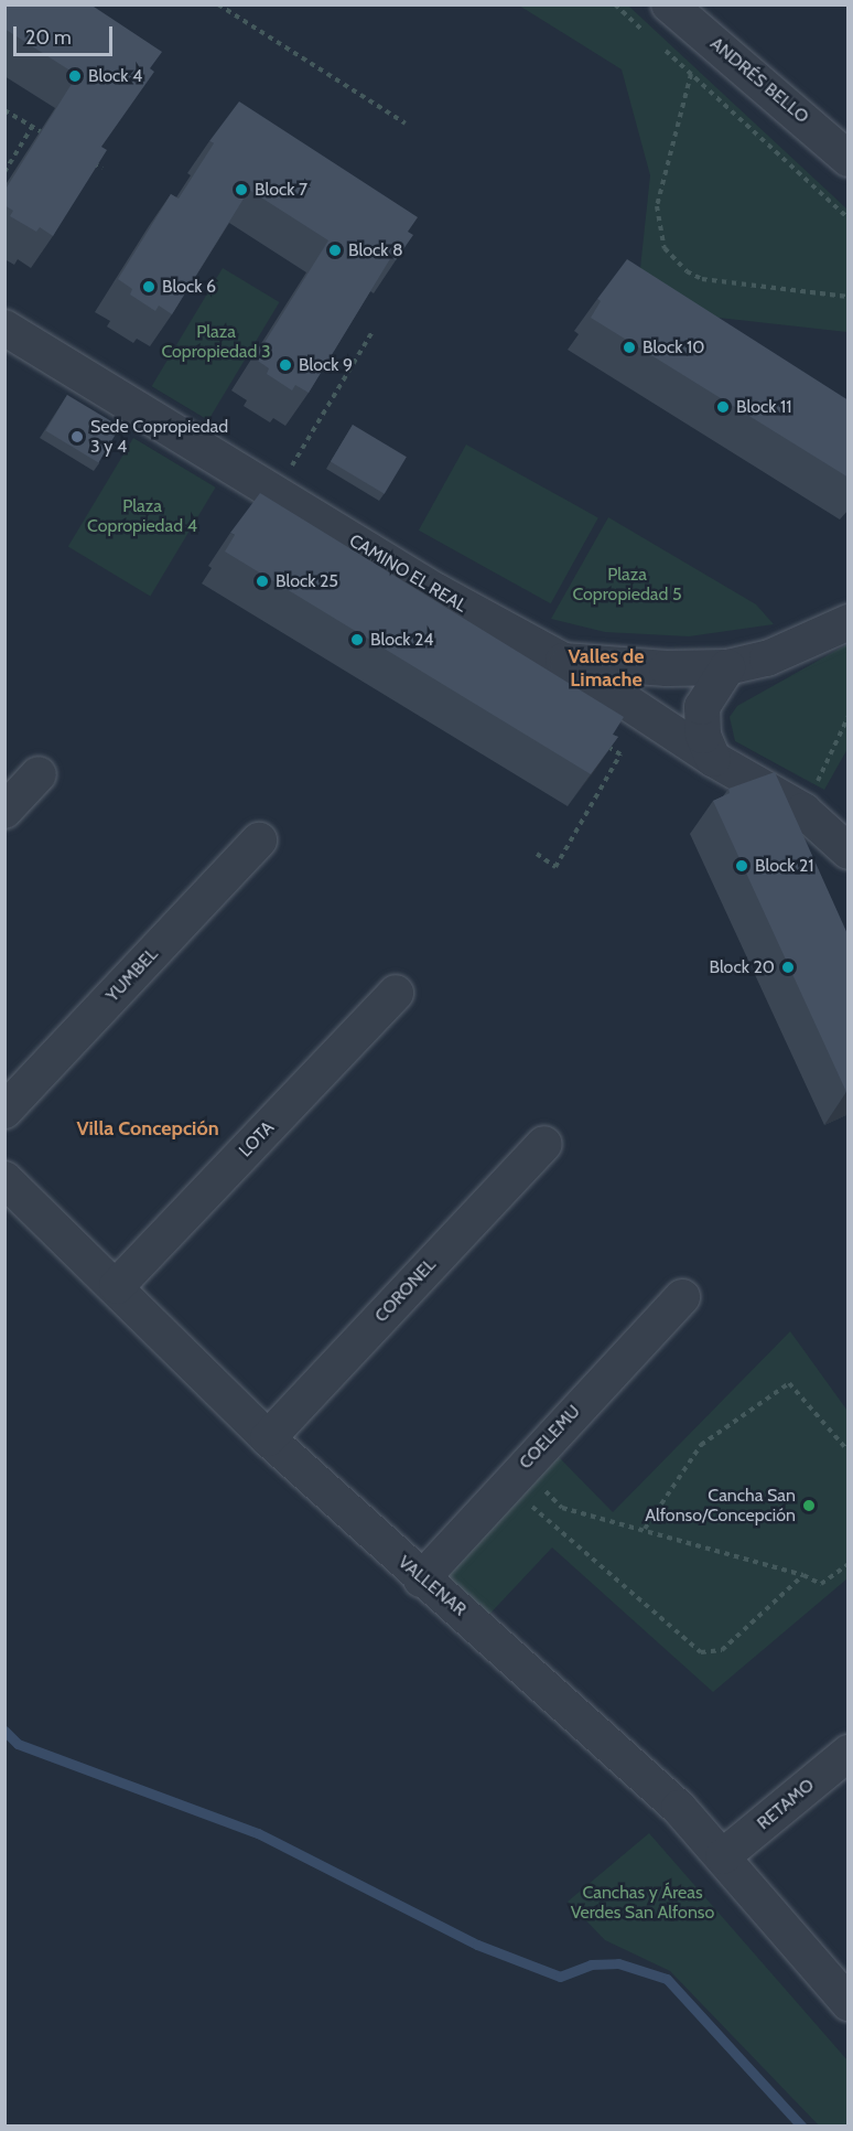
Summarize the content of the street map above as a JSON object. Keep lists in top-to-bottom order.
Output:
{
  "streets": {
    "street": [
      "ANDRÉS BELLO",
      "CAMINO EL REAL",
      "YUMBEL",
      "LOTA",
      "CORONEL",
      "COELEMU",
      "VALLENAR",
      "RETAMO"
    ]
  },
  "crossings": [
    ["LOTA", "VALLENAR"],
    ["CORONEL", "VALLENAR"],
    ["COELEMU", "VALLENAR"],
    ["VALLENAR", "RETAMO"]
  ],
  "districts": ["Valles de Limache", "Villa Concepción"],
  "parks": [
    "Plaza Copropiedad 3",
    "Plaza Copropiedad 4",
    "Plaza Copropiedad 5",
    "Canchas y Áreas Verdes San Alfonso"
  ],
  "places": [
    "Block 4",
    "Block 7",
    "Block 8",
    "Block 6",
    "Block 10",
    "Block 9",
    "Block 11",
    "Sede Copropiedad 3 y 4",
    "Block 25",
    "Block 24",
    "Block 21",
    "Block 20",
    "Cancha San Alfonso/Concepción"
  ],
  "scale_bar": "20 m"
}
